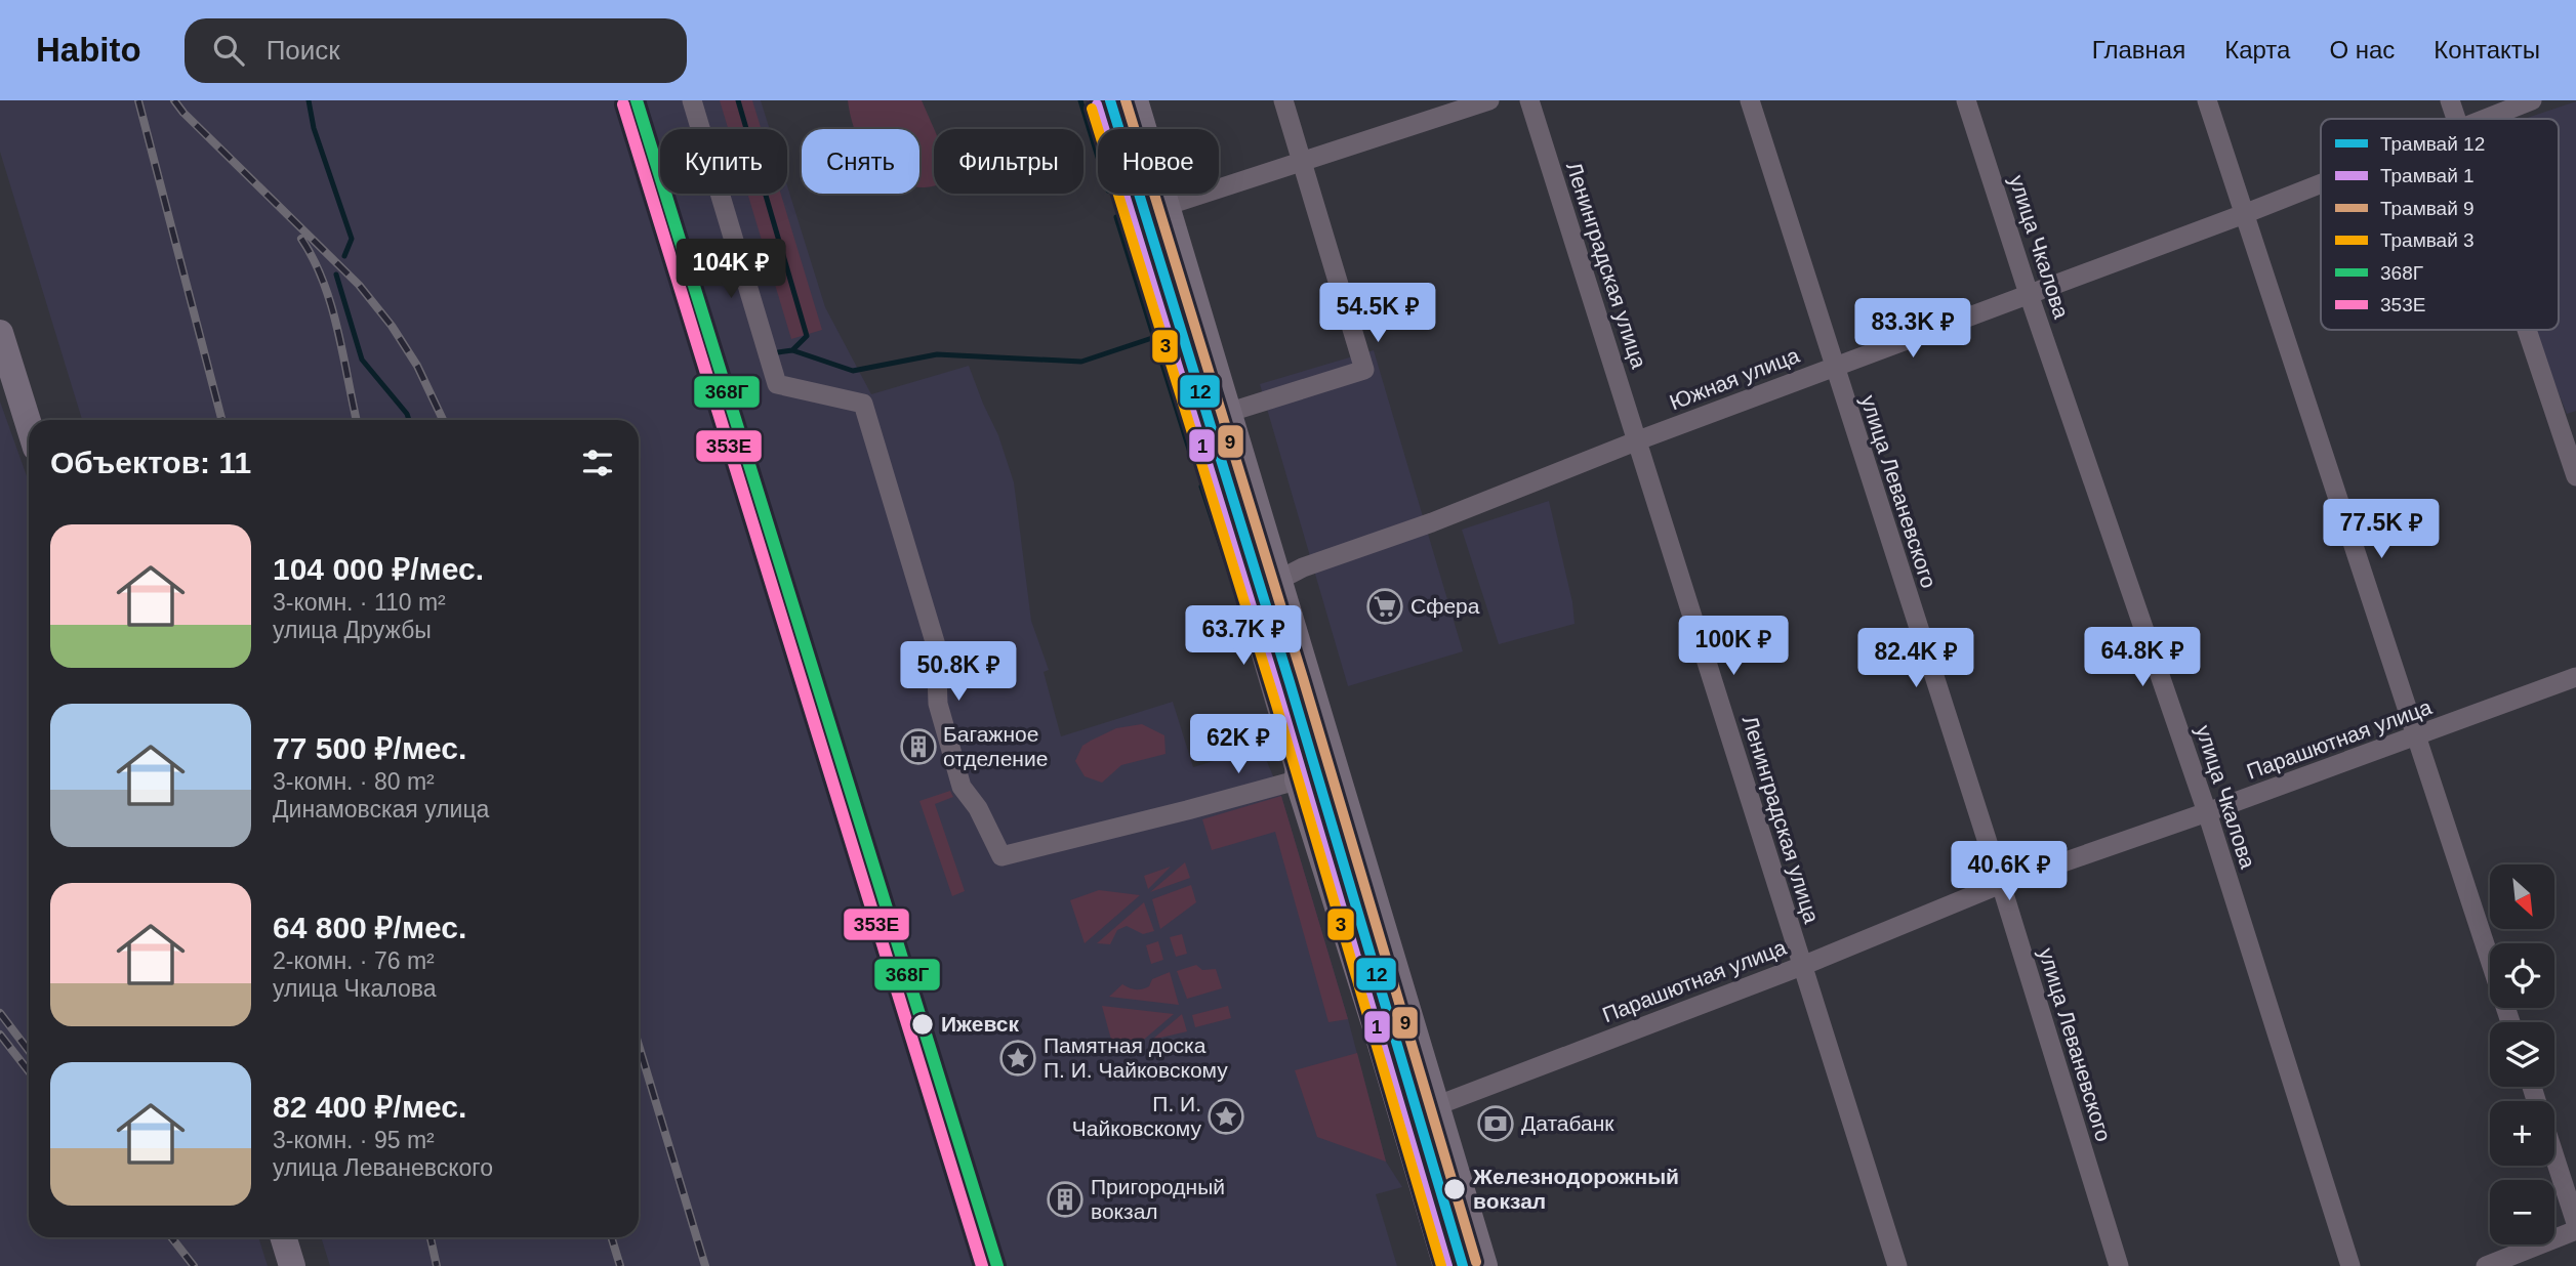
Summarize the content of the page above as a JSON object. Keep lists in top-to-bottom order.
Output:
{
  "streets": {
    "street": [
      "улица Чкалова",
      "Ленинградская улица",
      "Южная улица",
      "улица Леваневского",
      "Парашютная улица"
    ]
  },
  "crossings": [
    ["улица Чкалова", "Южная улица"],
    ["улица Чкалова", "Парашютная улица"],
    ["Ленинградская улица", "Южная улица"],
    ["Ленинградская улица", "Парашютная улица"],
    ["Южная улица", "улица Леваневского"],
    ["улица Леваневского", "Парашютная улица"]
  ],
  "places": {
    "supermarket": ["Сфера"],
    "building": ["Багажное отделение", "Пригородный вокзал"],
    "other": ["Ижевск", "Железнодорожный вокзал"],
    "place": ["Памятная доска П. И. Чайковскому", "П. И. Чайковскому"],
    "bank": ["Датабанк"]
  },
  "lines": [
    "tram line 12",
    "tram line 9",
    "transit line 368Г",
    "tram line 1",
    "transit line 353Е",
    "tram line 3"
  ],
  "legend": [
    "Трамвай 12",
    "Трамвай 1",
    "Трамвай 9",
    "Трамвай 3",
    "368Г",
    "353Е"
  ],
  "north": "bottom right",
  "page": {
    "header": "Habito",
    "search": "Поиск",
    "nav": [
      "Главная",
      "Карта",
      "О нас",
      "Контакты"
    ],
    "chip": [
      "Купить",
      "Снять",
      "Фильтры",
      "Новое"
    ],
    "price": [
      "104K ₽",
      "54.5K ₽",
      "83.3K ₽",
      "77.5K ₽",
      "63.7K ₽",
      "100K ₽",
      "64.8K ₽",
      "82.4K ₽",
      "50.8K ₽",
      "62K ₽",
      "40.6K ₽"
    ],
    "heading": "Объектов: 11",
    "list": [
      {
        "name": "104 000 ₽/мес.",
        "note": "3-комн. · 110 m² · улица Дружбы"
      },
      {
        "name": "77 500 ₽/мес.",
        "note": "3-комн. · 80 m² · Динамовская улица"
      },
      {
        "name": "64 800 ₽/мес.",
        "note": "2-комн. · 76 m² · улица Чкалова"
      },
      {
        "name": "82 400 ₽/мес.",
        "note": "3-комн. · 95 m² · улица Леваневского"
      }
    ],
    "map_buttons": ["+", "−"]
  }
}
